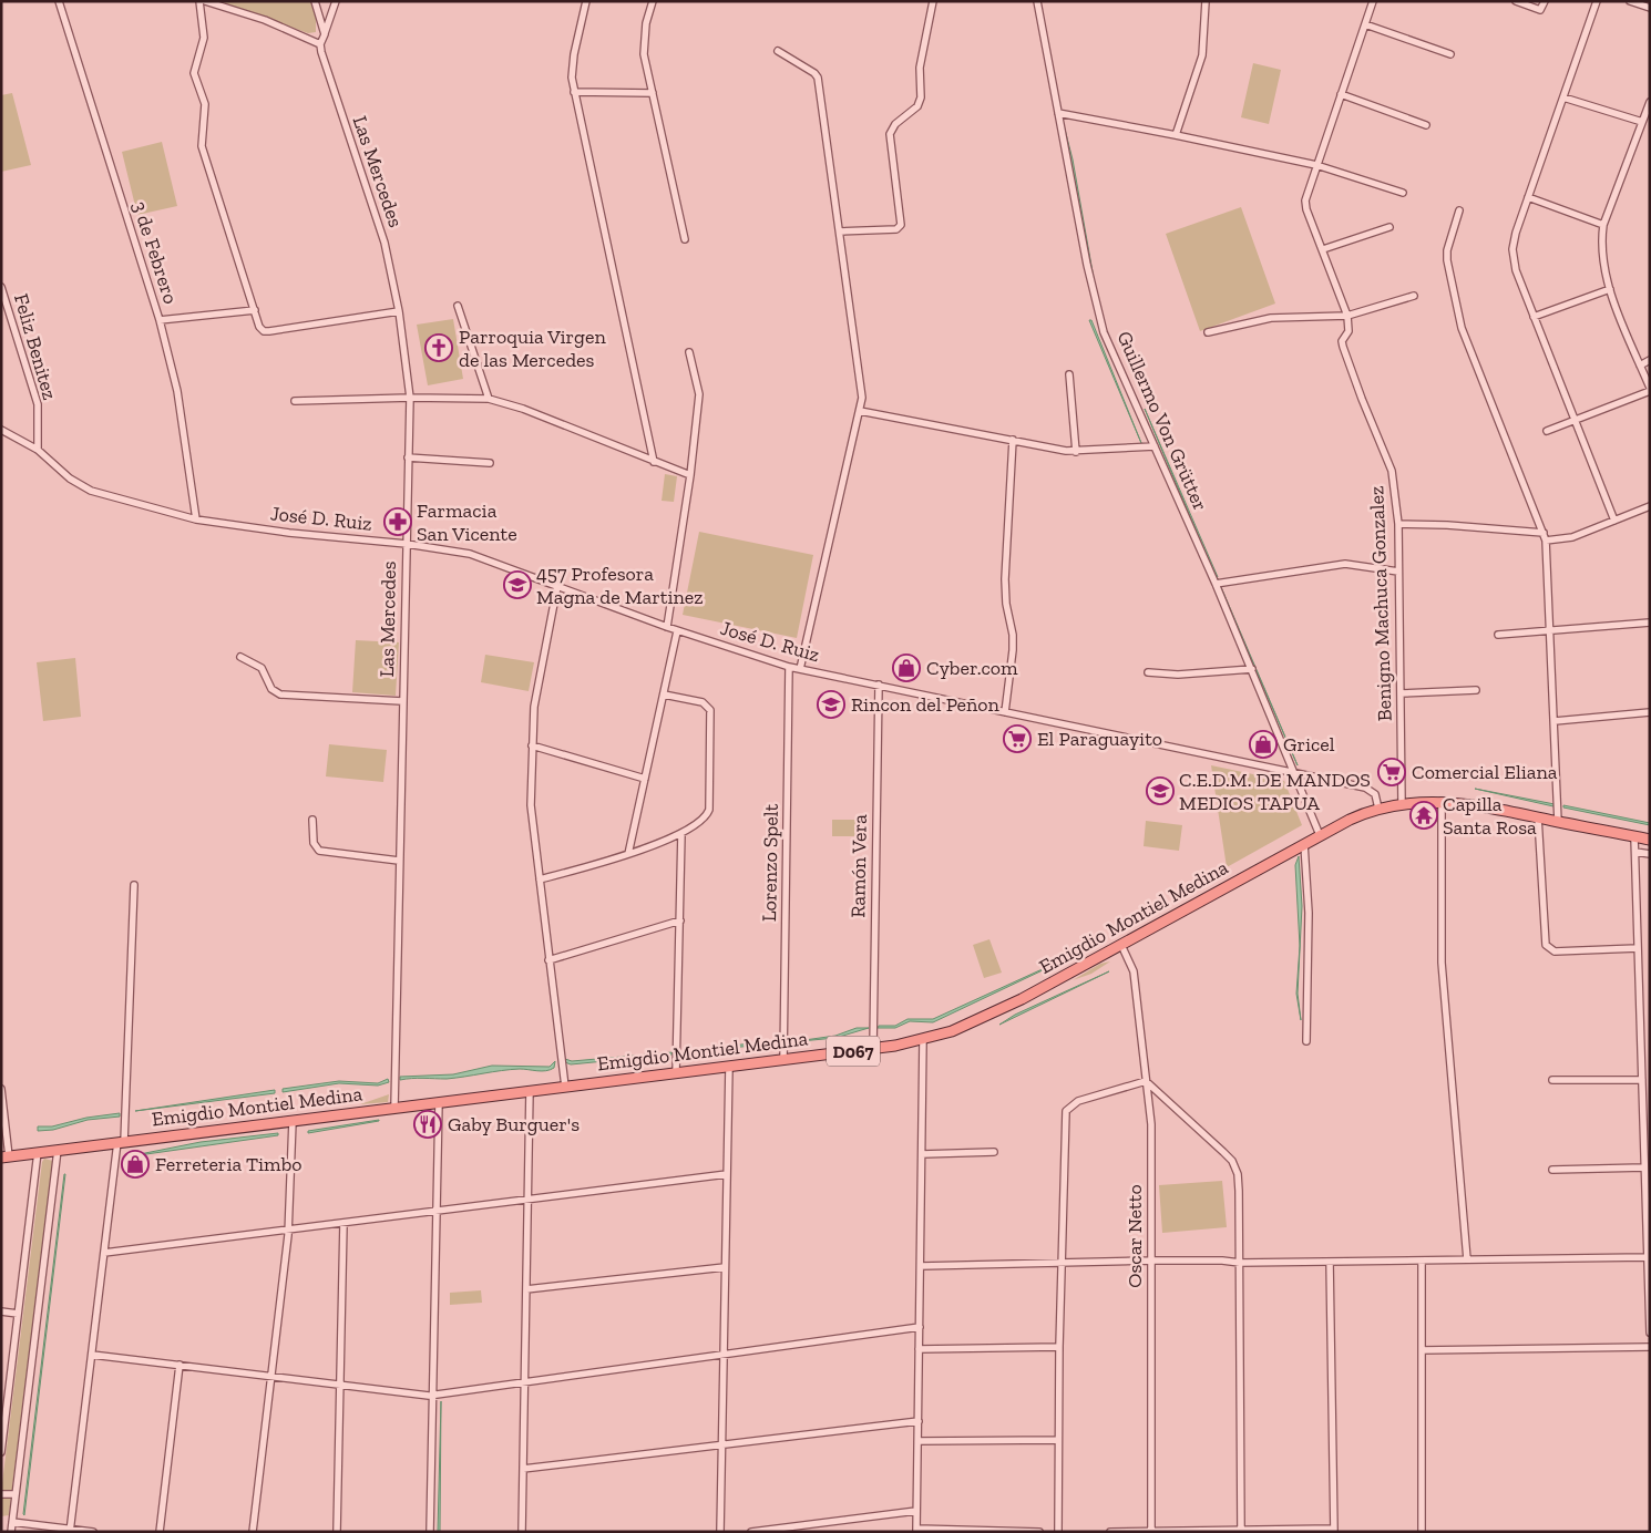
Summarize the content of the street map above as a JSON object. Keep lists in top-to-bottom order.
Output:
{
  "streets": {
    "main road": ["Emigdio Montiel Medina", "D067"],
    "street": [
      "Las Mercedes",
      "3 de Febrero",
      "Feliz Benitez",
      "Guillermo Von Grütter",
      "José D. Ruiz",
      "Benigno Machuca Gonzalez",
      "Lorenzo Spelt",
      "Ramón Vera",
      "Oscar Netto"
    ]
  },
  "crossings": [
    ["Las Mercedes", "José D. Ruiz"],
    ["Las Mercedes", "Emigdio Montiel Medina"],
    ["3 de Febrero", "José D. Ruiz"],
    ["Feliz Benitez", "José D. Ruiz"],
    ["Guillermo Von Grütter", "José D. Ruiz"],
    ["Guillermo Von Grütter", "Emigdio Montiel Medina"],
    ["José D. Ruiz", "Lorenzo Spelt"],
    ["José D. Ruiz", "Ramón Vera"],
    ["José D. Ruiz", "Emigdio Montiel Medina"],
    ["Benigno Machuca Gonzalez", "Emigdio Montiel Medina"],
    ["Lorenzo Spelt", "Emigdio Montiel Medina"],
    ["Ramón Vera", "Emigdio Montiel Medina"],
    ["Emigdio Montiel Medina", "Oscar Netto"]
  ],
  "places": {
    "church": ["Parroquia Virgen de las Mercedes"],
    "pharmacy": ["Farmacia San Vicente"],
    "school or university": ["457 Profesora Magna de Martinez", "Rincon del Peñon", "C.E.D.M. DE MANDOS MEDIOS TAPUA"],
    "shop": ["Cyber.com", "Gricel", "Ferreteria Timbo"],
    "supermarket": ["El Paraguayito", "Comercial Eliana"],
    "temple": ["Capilla Santa Rosa"],
    "restaurant": ["Gaby Burguer's"]
  }
}
